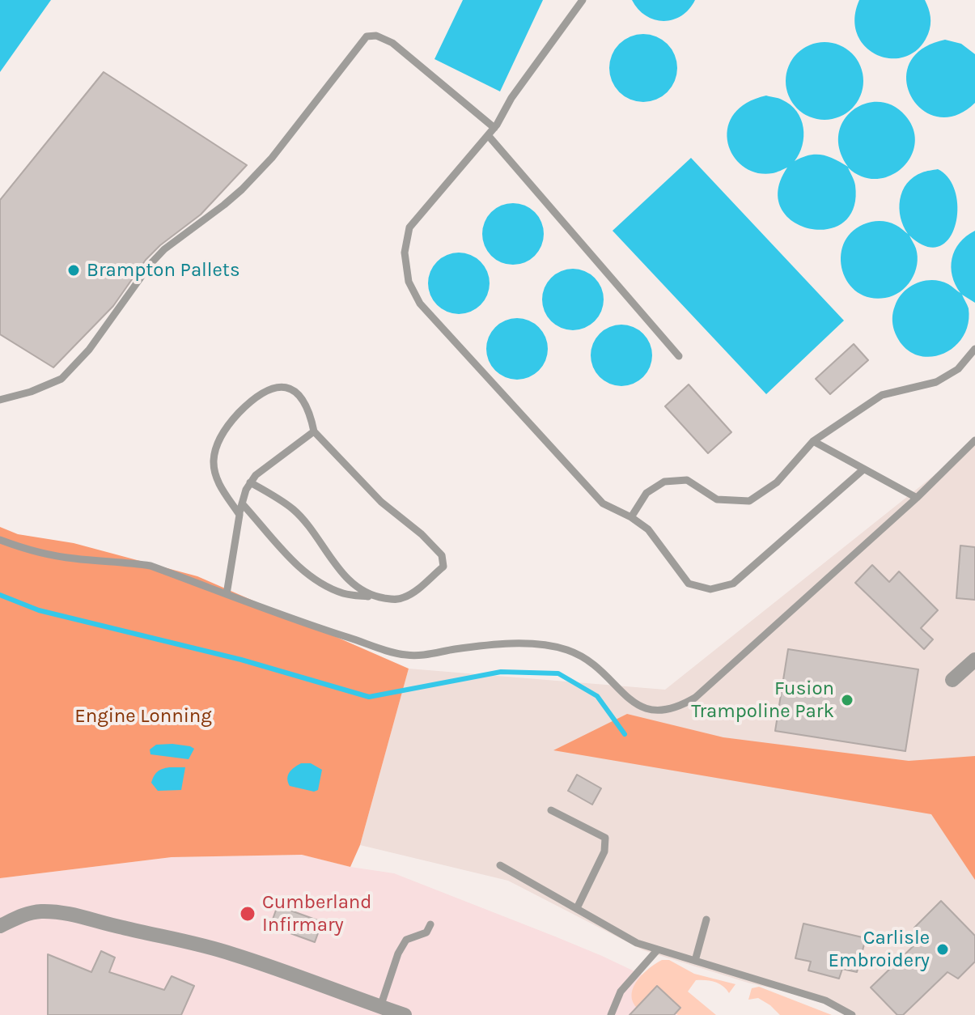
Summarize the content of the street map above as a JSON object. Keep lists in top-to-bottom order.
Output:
{
  "parks": ["Engine Lonning"],
  "places": [
    "Brampton Pallets",
    "Fusion Trampoline Park",
    "Cumberland Infirmary",
    "Carlisle Embroidery"
  ]
}
